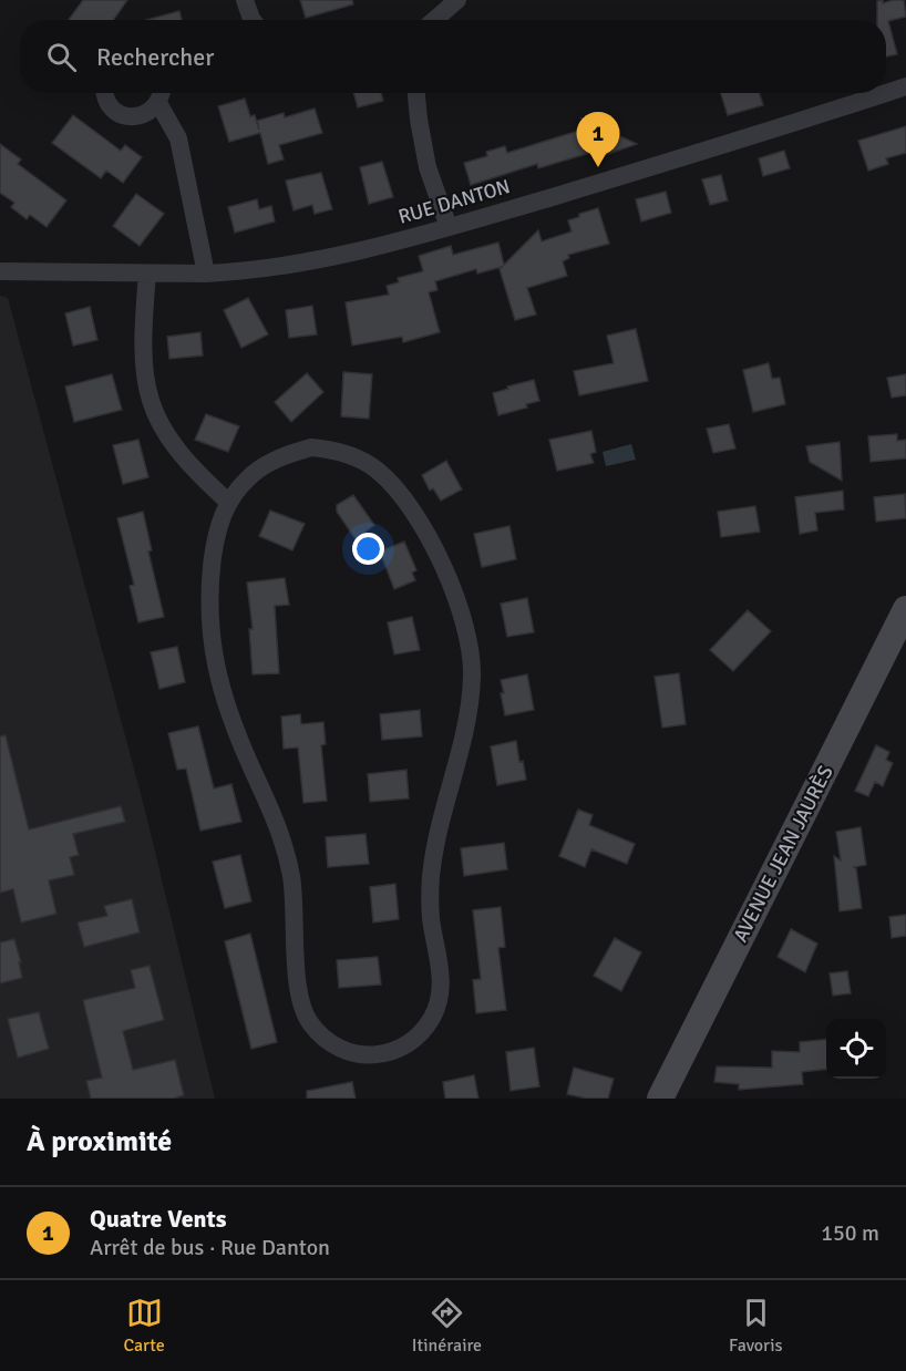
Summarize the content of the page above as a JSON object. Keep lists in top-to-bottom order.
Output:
{
  "streets": {
    "main road": ["AVENUE JEAN JAURÈS"],
    "street": ["RUE DANTON"]
  },
  "page": {
    "search": "Rechercher",
    "pins": "1",
    "heading": "À proximité",
    "list": [
      {
        "mark": "1",
        "name": "Quatre Vents",
        "note": "Arrêt de bus · Rue Danton",
        "value": "150 m"
      }
    ],
    "nav": ["Carte", "Itinéraire", "Favoris"]
  }
}
